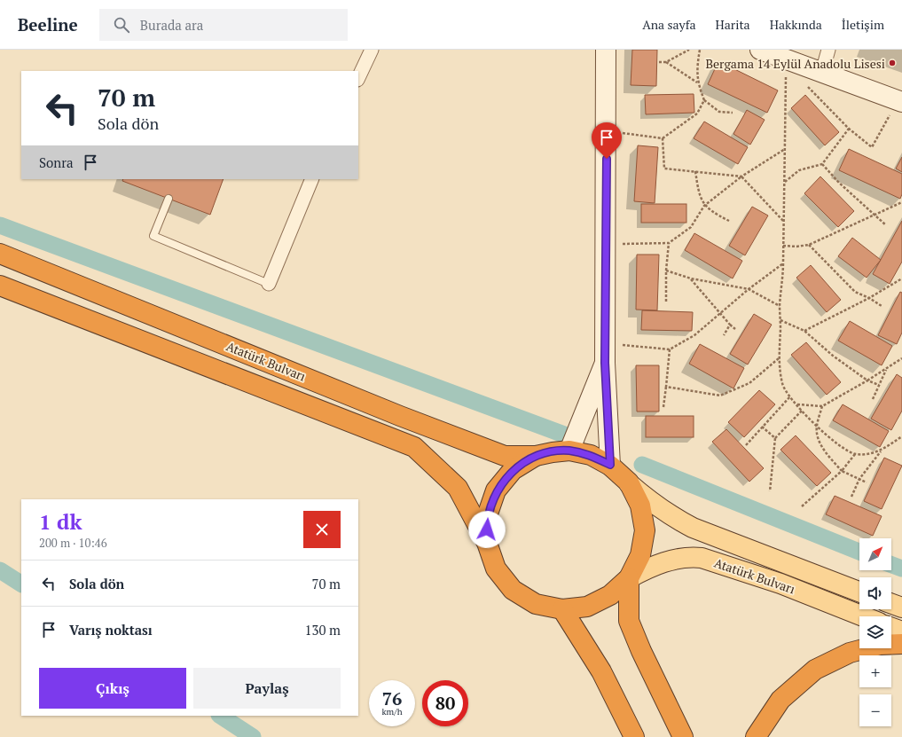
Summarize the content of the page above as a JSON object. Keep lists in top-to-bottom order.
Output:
{
  "streets": {
    "highway": ["Atatürk Bulvarı"]
  },
  "places": ["Bergama 14 Eylül Anadolu Lisesi"],
  "north": "top right",
  "page": {
    "header": "Beeline",
    "search": "Burada ara",
    "nav": [
      "Ana sayfa",
      "Harita",
      "Hakkında",
      "İletişim"
    ],
    "turn": ["70 m", "Sola dön"],
    "then": "Sonra",
    "heading": ["1 dk", "200 m · 10:46"],
    "map_buttons": ["+", "−"],
    "list": [
      {
        "name": "Sola dön",
        "value": "70 m"
      },
      {
        "name": "Varış noktası",
        "value": "130 m"
      }
    ],
    "buttons": ["Çıkış", "Paylaş"],
    "speed": "76 km/h",
    "limit": "80"
  }
}
